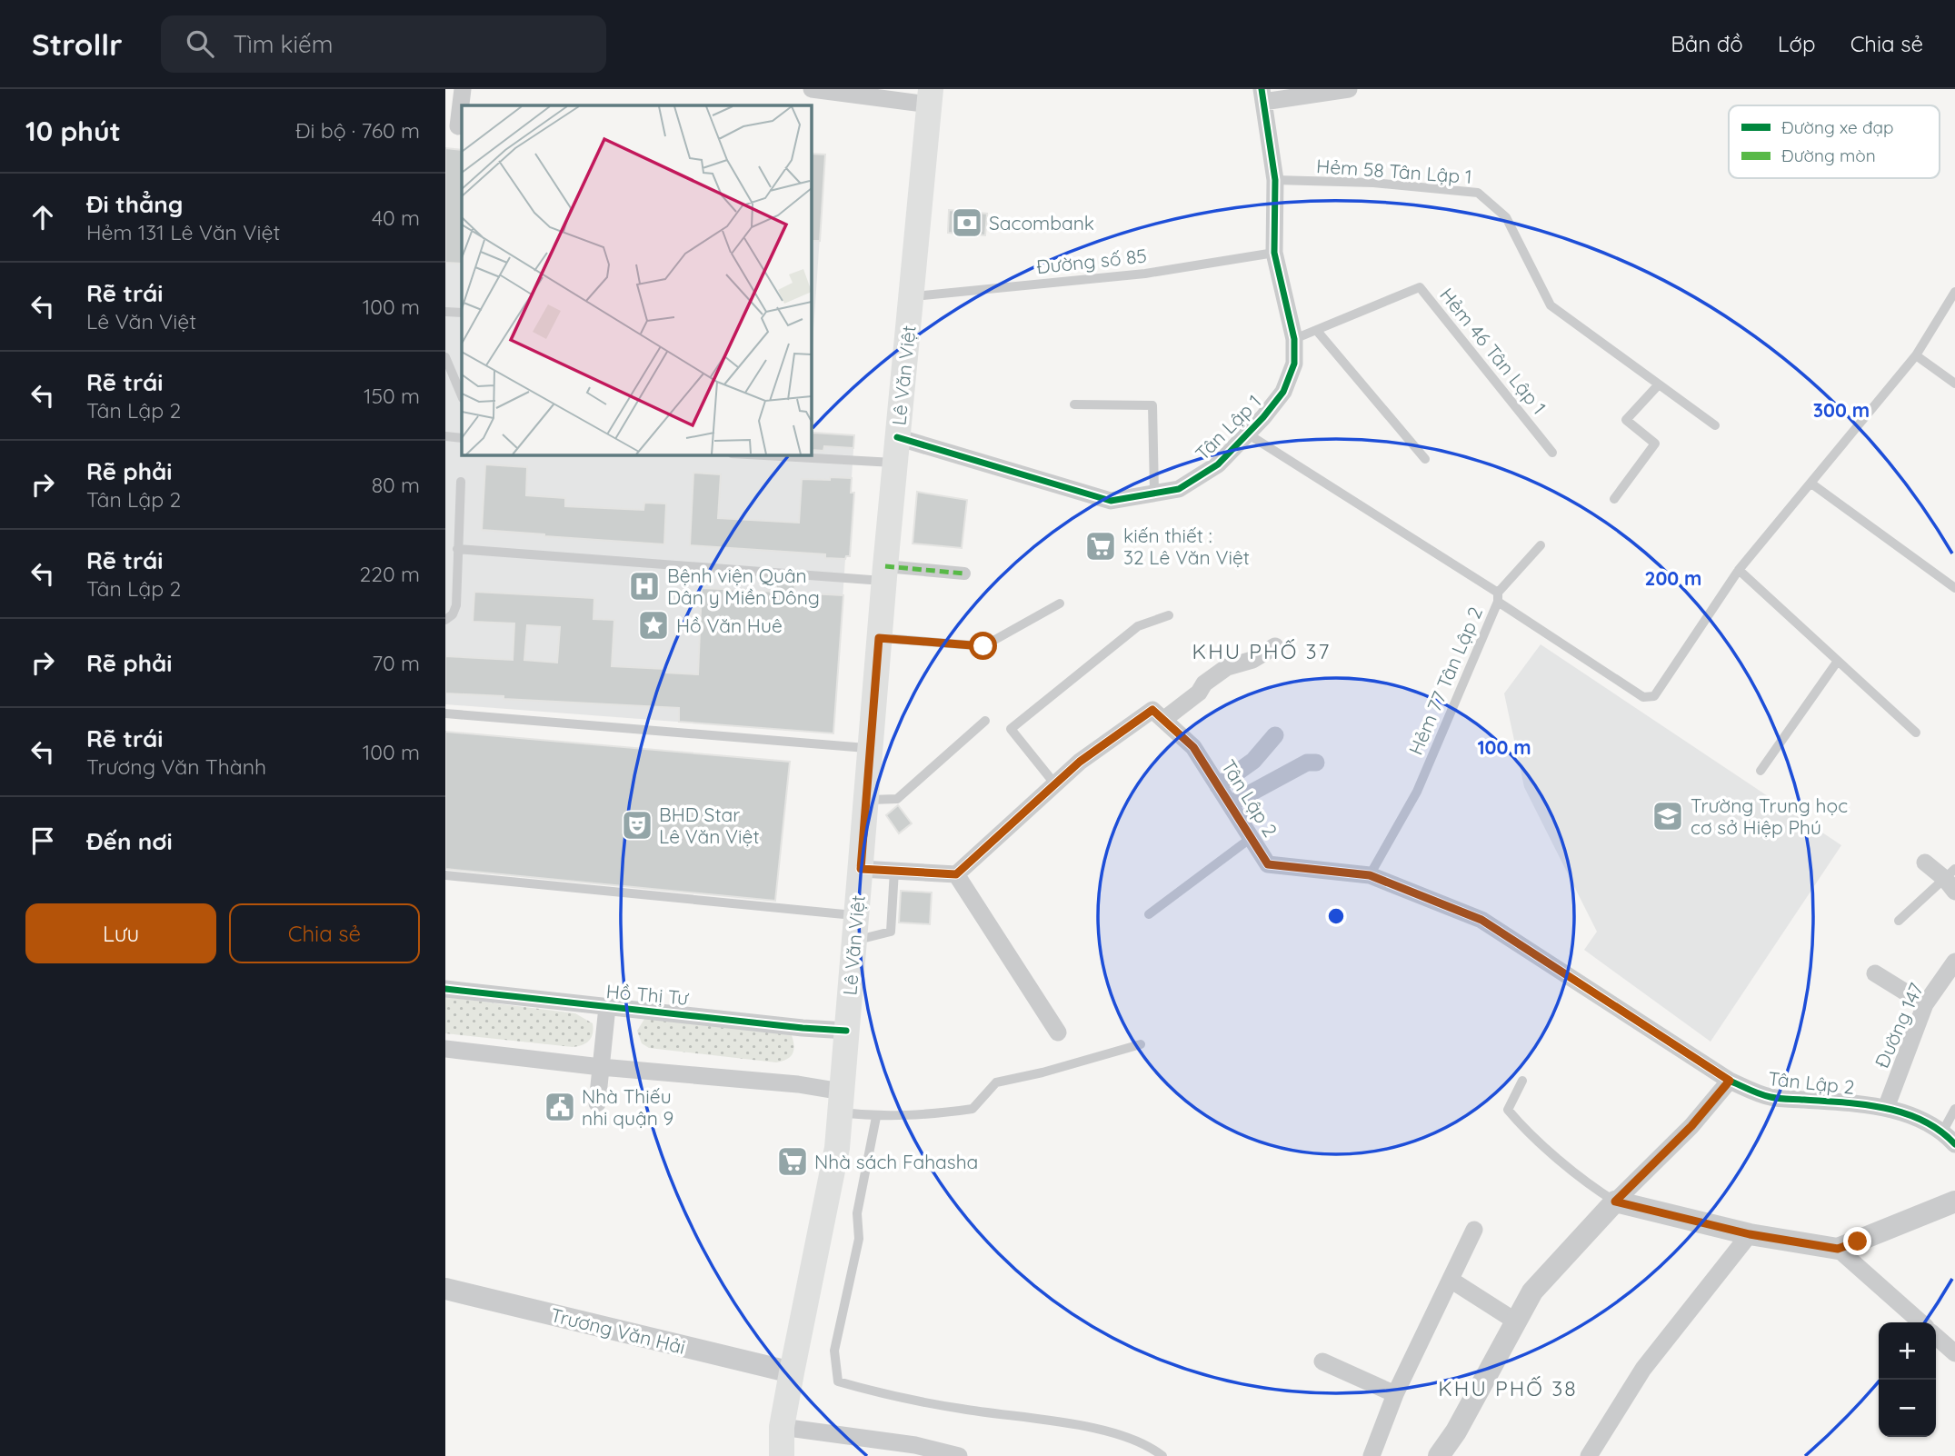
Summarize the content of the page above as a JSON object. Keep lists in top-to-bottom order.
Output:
{
  "streets": {
    "main road": ["Lê Văn Việt"],
    "street": [
      "Tân Lập 1",
      "Tân Lập 2",
      "Hồ Thị Tư",
      "Đường 147",
      "Trương Văn Hải"
    ],
    "lane": [
      "Hẻm 58 Tân Lập 1",
      "Đường số 85",
      "Hẻm 46 Tân Lập 1",
      "Hẻm 77 Tân Lập 2"
    ]
  },
  "crossings": [
    ["Hẻm 58 Tân Lập 1", "Tân Lập 1"],
    ["Đường số 85", "Lê Văn Việt"],
    ["Đường số 85", "Tân Lập 1"],
    ["Hẻm 46 Tân Lập 1", "Tân Lập 1"],
    ["Lê Văn Việt", "Tân Lập 1"],
    ["Lê Văn Việt", "Hồ Thị Tư"],
    ["Lê Văn Việt", "Trương Văn Hải"],
    ["Tân Lập 1", "Hẻm 77 Tân Lập 2"],
    ["Hẻm 77 Tân Lập 2", "Tân Lập 2"],
    ["Tân Lập 2", "Đường 147"]
  ],
  "districts": ["KHU PHỐ 37", "KHU PHỐ 38"],
  "places": {
    "bank": ["Sacombank"],
    "supermarket": ["kiến thiết : 32 Lê Văn Việt", "Nhà sách Fahasha"],
    "hospital": ["Bệnh viện Quân Dân y Miền Đông"],
    "place": ["Hồ Văn Huê"],
    "school or university": ["Trường Trung học cơ sở Hiệp Phú"],
    "theatre": ["BHD Star Lê Văn Việt"],
    "public building": ["Nhà Thiếu nhi quận 9"]
  },
  "legend": ["Đường xe đạp", "Đường mòn"],
  "page": {
    "header": "Strollr",
    "search": "Tìm kiếm",
    "nav": ["Bản đồ", "Lớp", "Chia sẻ"],
    "heading": ["10 phút", "Đi bộ · 760 m"],
    "list": [
      ["Đi thẳng", "Hẻm 131 Lê Văn Việt", "40 m"],
      ["Rẽ trái", "Lê Văn Việt", "100 m"],
      ["Rẽ trái", "Tân Lập 2", "150 m"],
      ["Rẽ phải", "Tân Lập 2", "80 m"],
      ["Rẽ trái", "Tân Lập 2", "220 m"],
      ["Rẽ phải", "70 m"],
      ["Rẽ trái", "Trương Văn Thành", "100 m"],
      "Đến nơi"
    ],
    "buttons": ["Lưu", "Chia sẻ"],
    "map_buttons": ["+", "−"]
  },
  "rings": ["300 m", "200 m", "100 m"]
}
